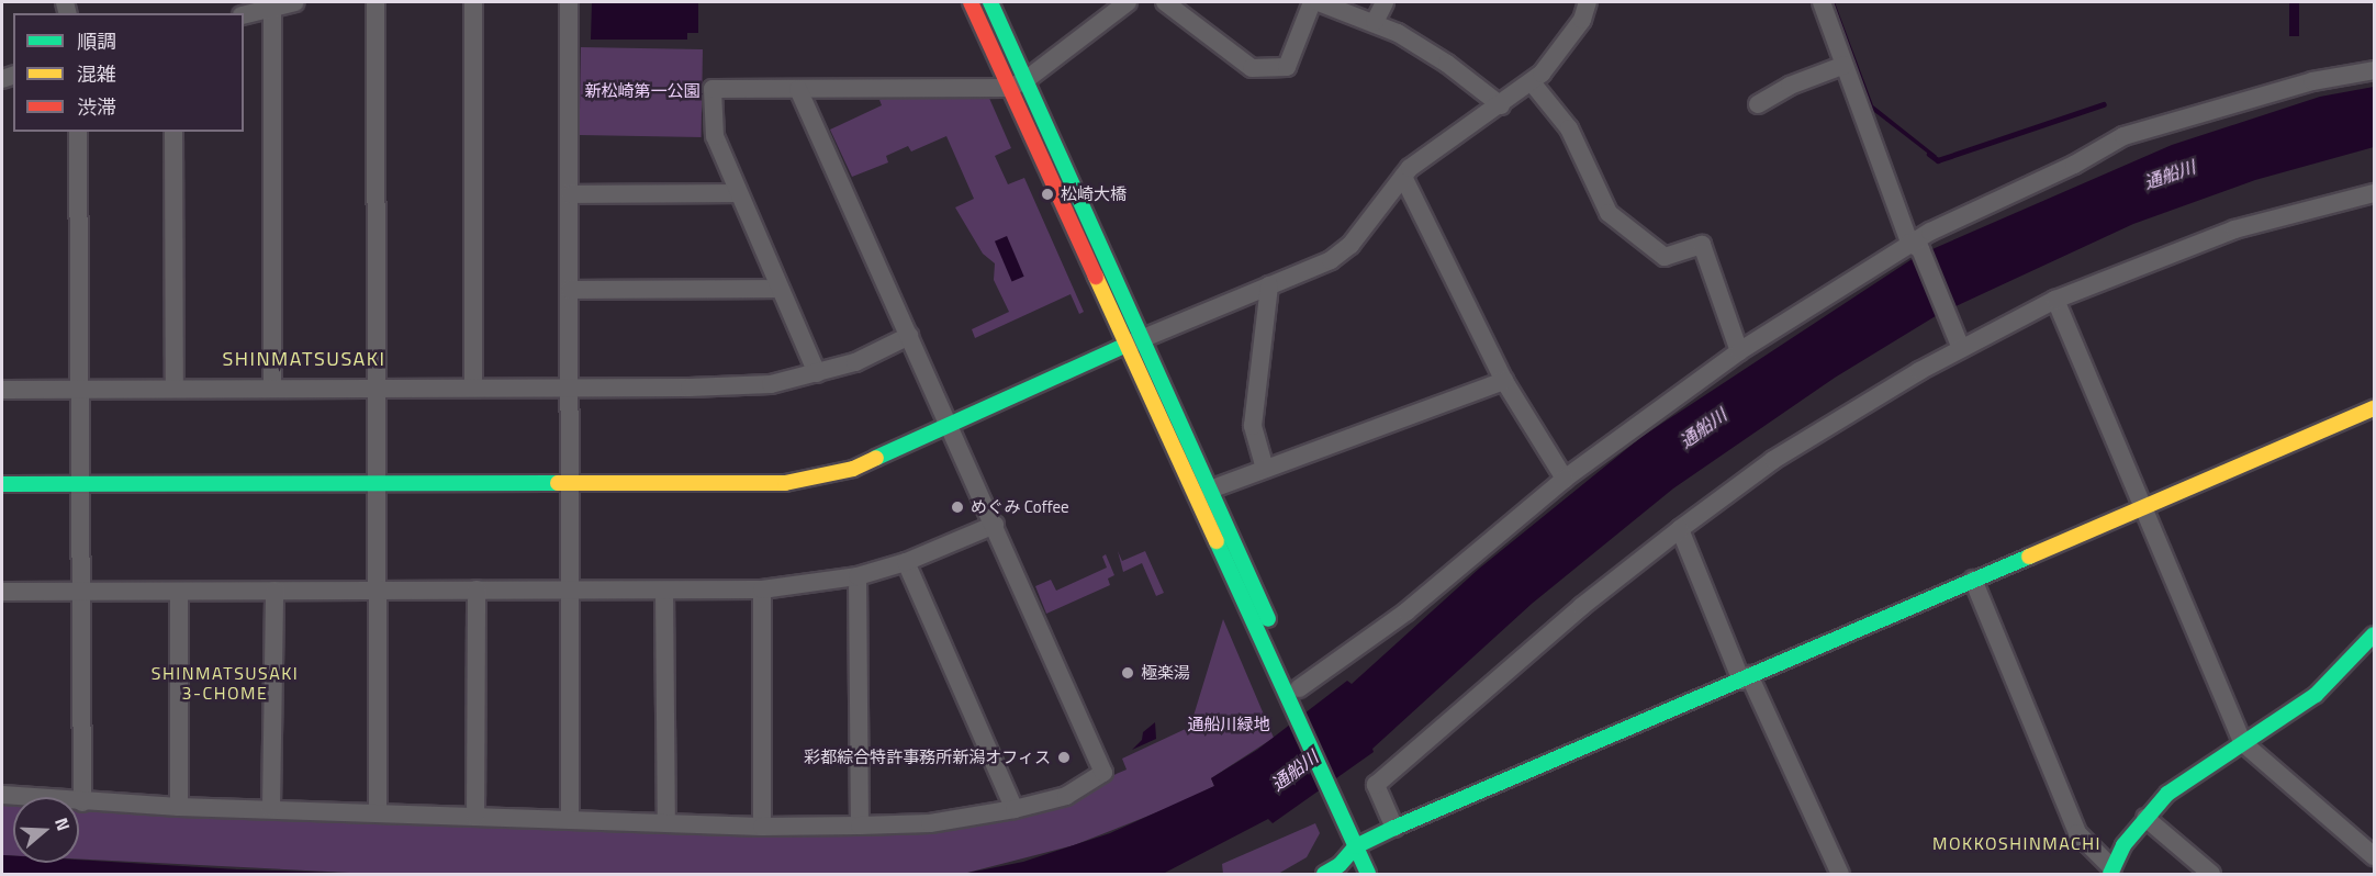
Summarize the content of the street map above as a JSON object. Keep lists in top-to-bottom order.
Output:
{
  "districts": ["SHINMATSUSAKI", "SHINMATSUSAKI 3-CHOME", "MOKKOSHINMACHI"],
  "water": ["通船川"],
  "parks": ["新松崎第一公園", "通船川緑地"],
  "places": [
    "松崎大橋",
    "めぐみ Coffee",
    "極楽湯",
    "彩都綜合特許事務所新潟オフィス"
  ],
  "legend": ["順調", "混雑", "渋滞"],
  "north": "right"
}
